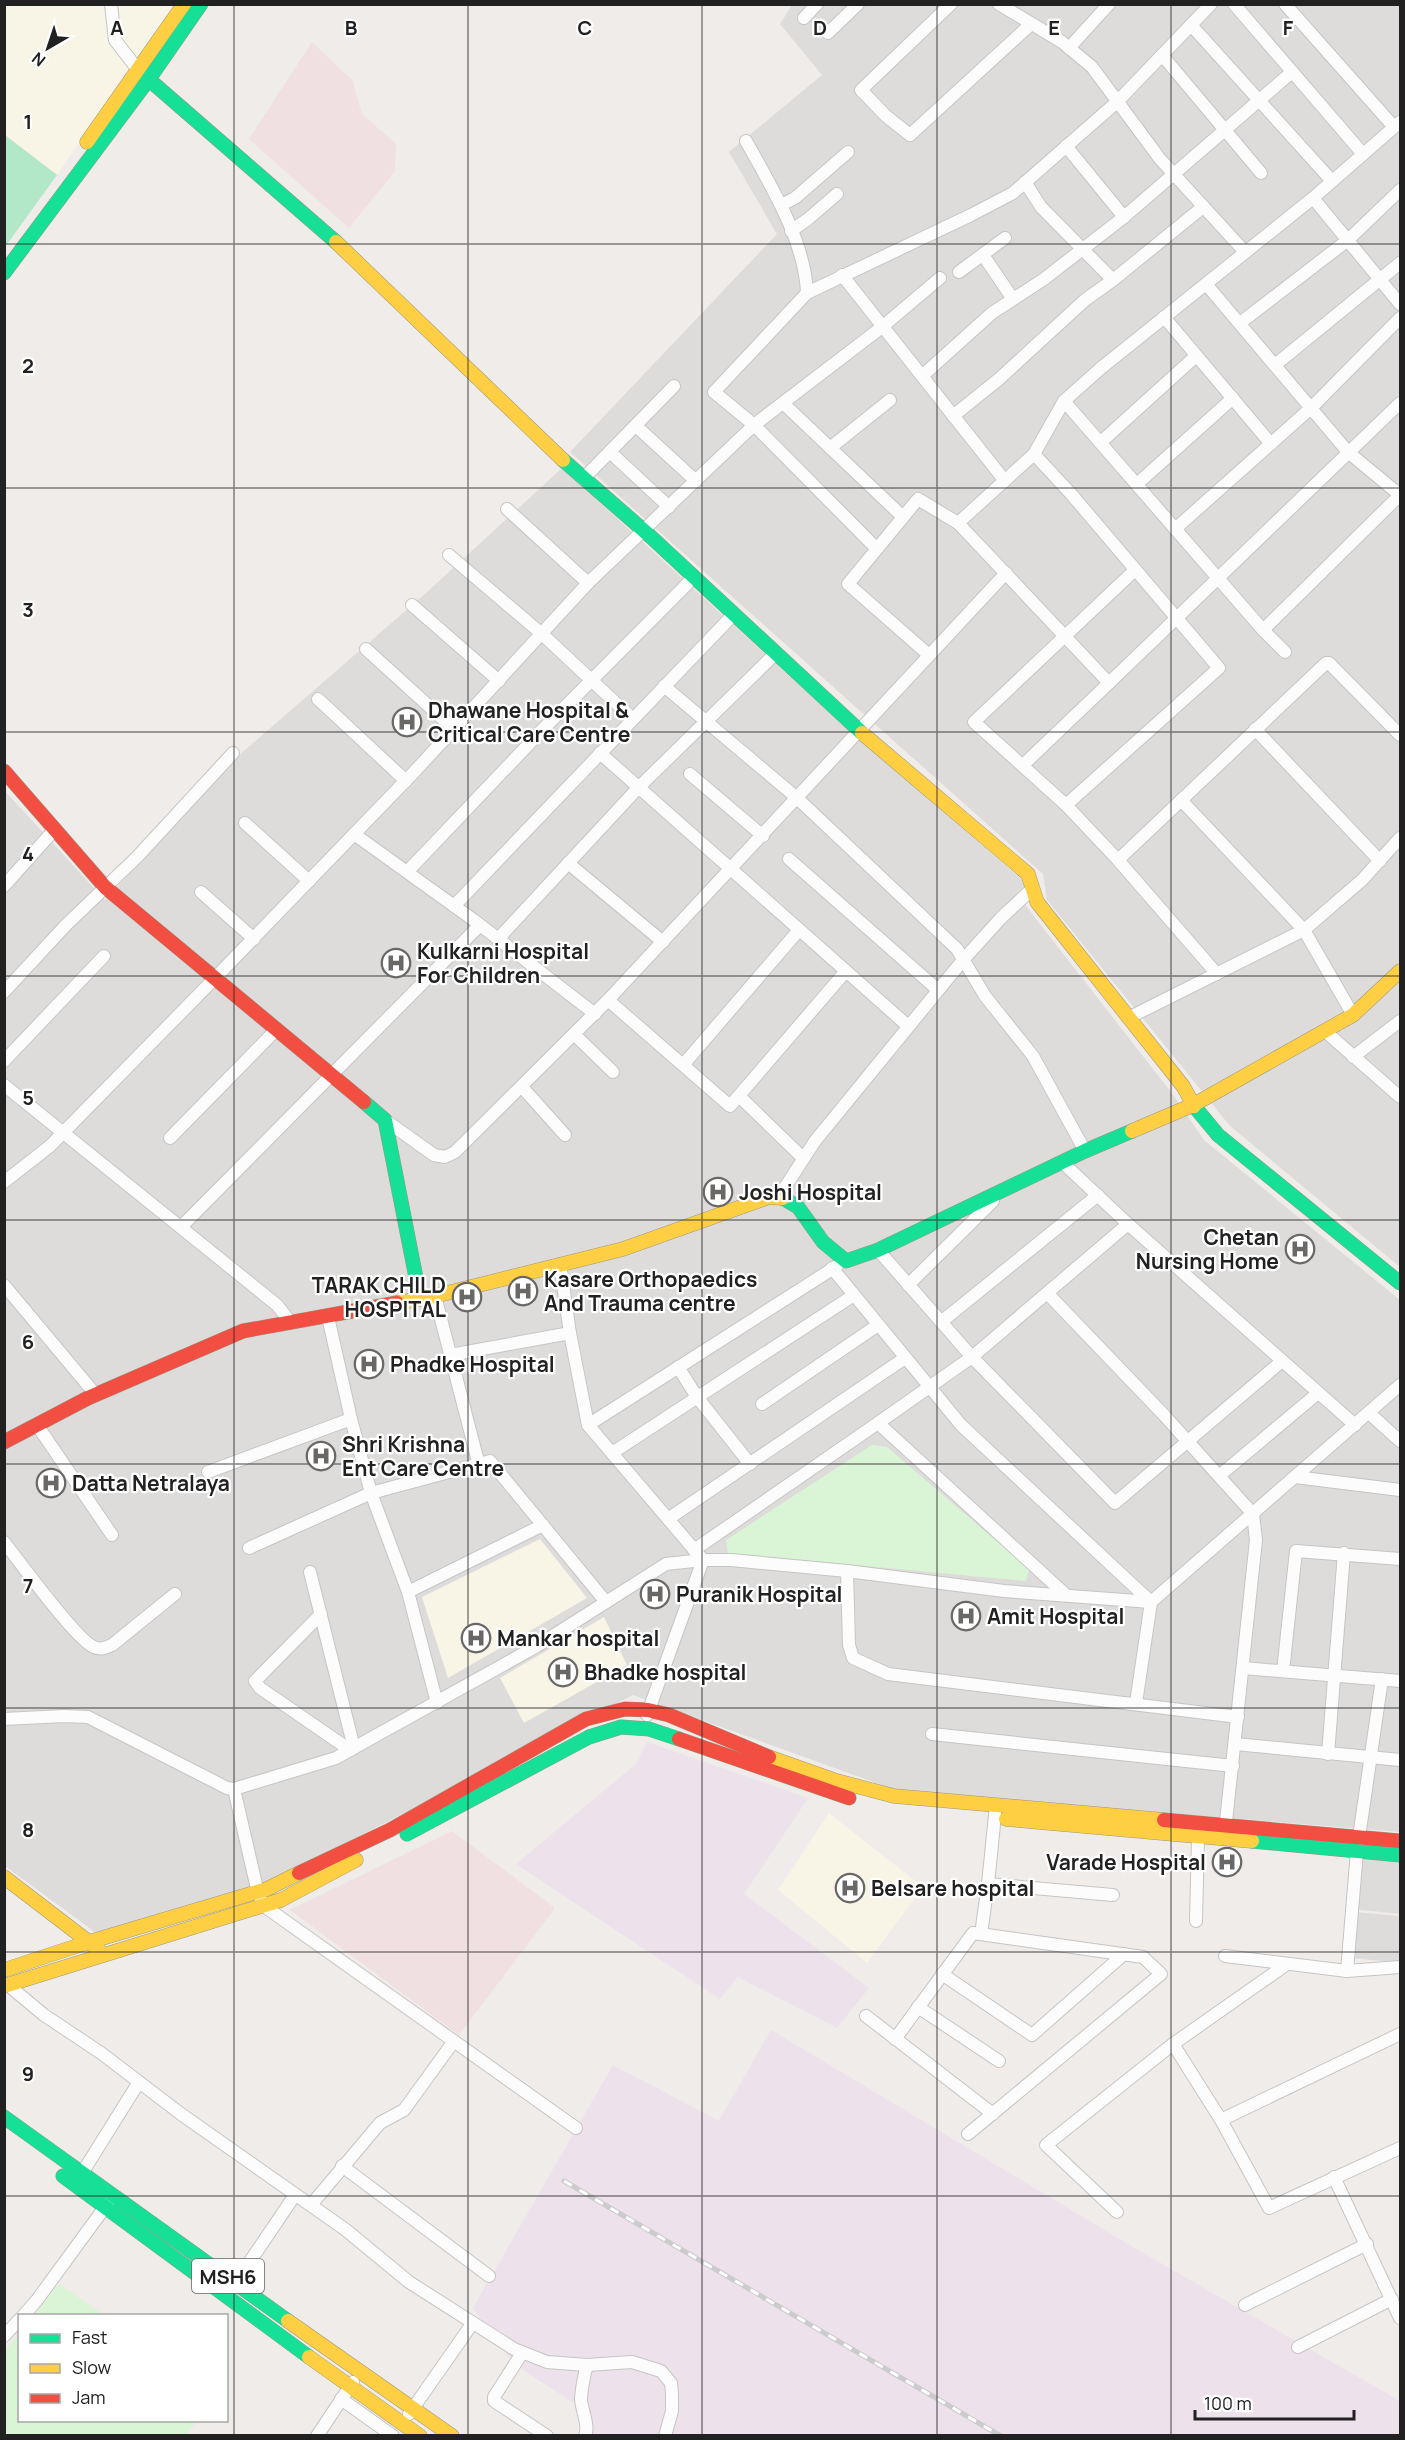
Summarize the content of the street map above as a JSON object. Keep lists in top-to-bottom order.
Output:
{
  "streets": {
    "street": ["MSH6"]
  },
  "places": {
    "hospital": [
      "Dhawane Hospital & Critical Care Centre",
      "Kulkarni Hospital For Children",
      "Joshi Hospital",
      "Chetan Nursing Home",
      "Kasare Orthopaedics And Trauma centre",
      "TARAK CHILD HOSPITAL",
      "Phadke Hospital",
      "Shri Krishna Ent Care Centre",
      "Datta Netralaya",
      "Puranik Hospital",
      "Amit Hospital",
      "Mankar hospital",
      "Bhadke hospital",
      "Varade Hospital",
      "Belsare hospital"
    ]
  },
  "legend": ["Fast", "Slow", "Jam"],
  "scale_bar": "100 m",
  "north": "bottom left",
  "grid": {
    "columns": [
      "A",
      "B",
      "C",
      "D",
      "E",
      "F"
    ],
    "rows": [
      "1",
      "2",
      "3",
      "4",
      "5",
      "6",
      "7",
      "8",
      "9"
    ]
  }
}
